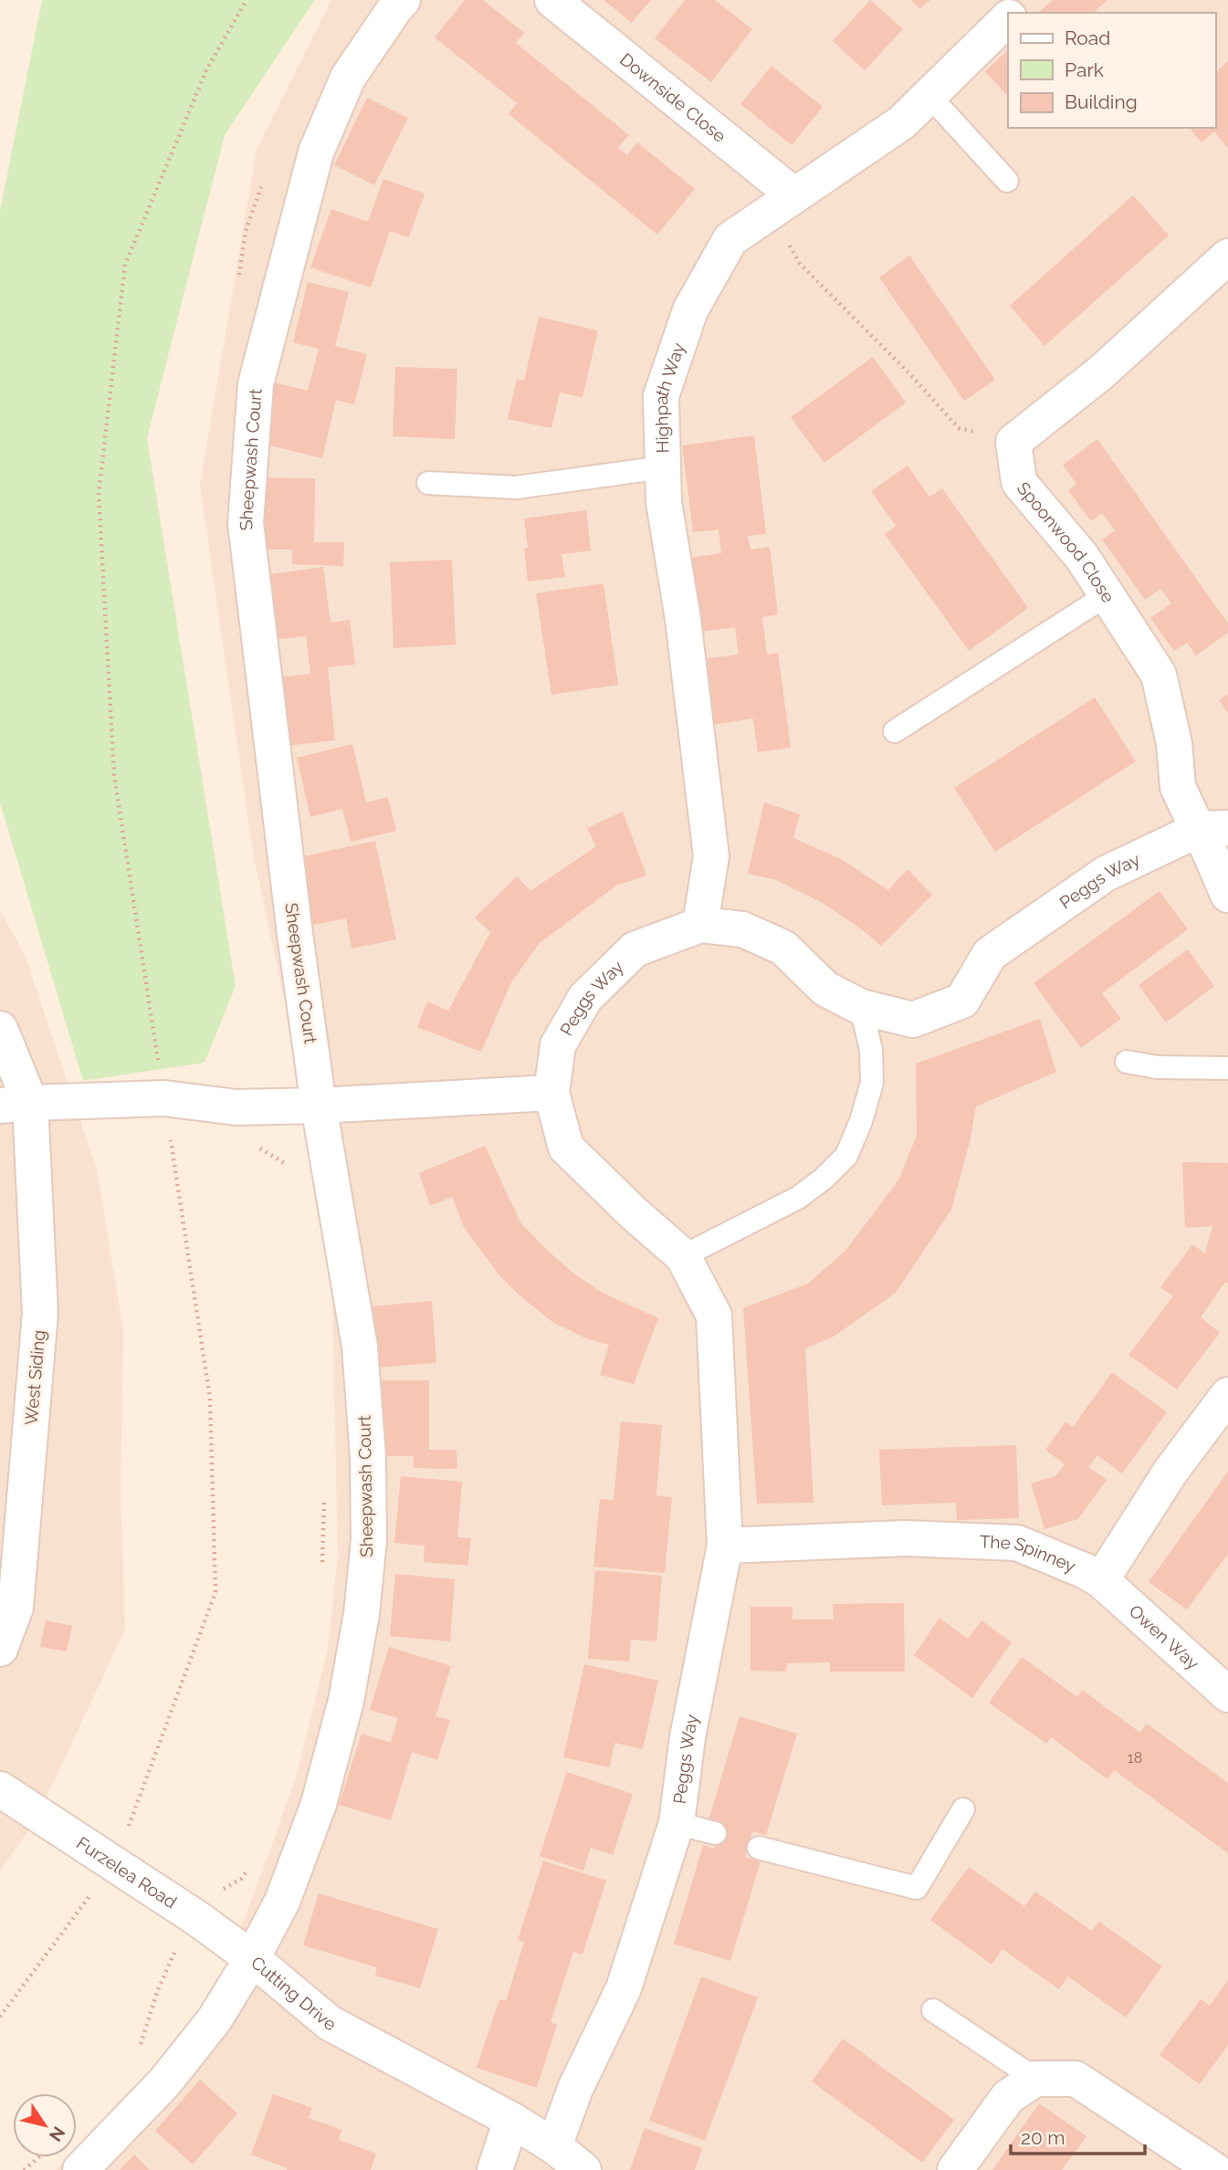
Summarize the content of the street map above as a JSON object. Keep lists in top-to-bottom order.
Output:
{
  "streets": {
    "street": [
      "Downside Close",
      "Highpath Way",
      "Sheepwash Court",
      "Spoonwood Close",
      "Peggs Way",
      "West Siding",
      "The Spinney",
      "Owen Way",
      "Furzelea Road",
      "Cutting Drive"
    ]
  },
  "crossings": [
    ["Downside Close", "Highpath Way"],
    ["Highpath Way", "Peggs Way"],
    ["Sheepwash Court", "Furzelea Road"],
    ["Sheepwash Court", "Cutting Drive"],
    ["Spoonwood Close", "Peggs Way"],
    ["Peggs Way", "The Spinney"],
    ["The Spinney", "Owen Way"],
    ["Furzelea Road", "Cutting Drive"]
  ],
  "house_numbers": ["18"],
  "legend": ["Road", "Park", "Building"],
  "scale_bar": "20 m",
  "north": "bottom right"
}
